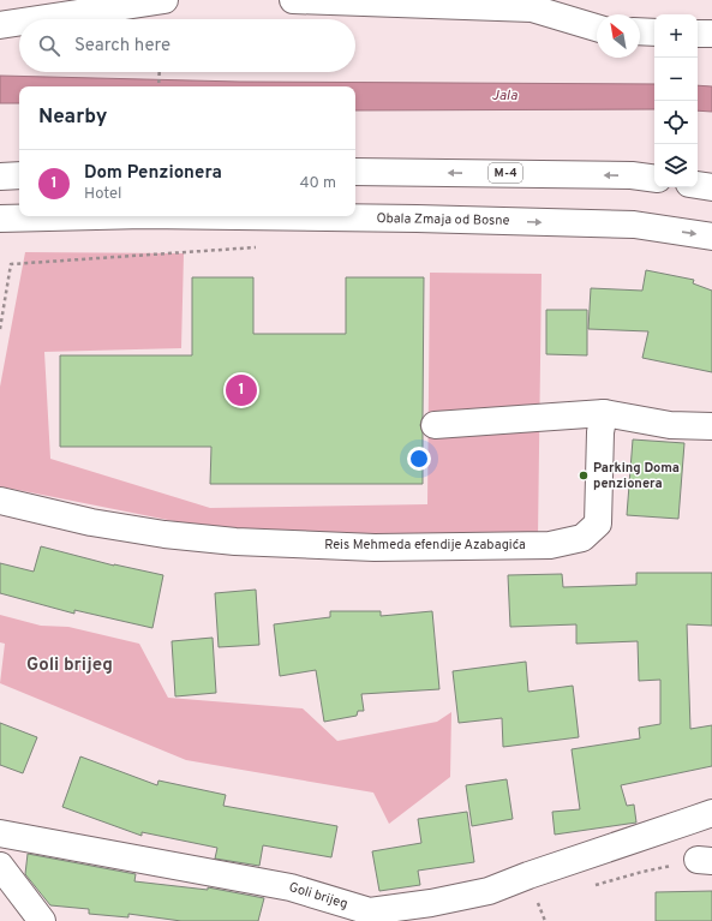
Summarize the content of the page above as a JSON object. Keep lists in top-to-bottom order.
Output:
{
  "streets": {
    "street": [
      "M-4",
      "Obala Zmaja od Bosne",
      "Reis Mehmeda efendije Azabagića",
      "Goli brijeg"
    ]
  },
  "districts": ["Goli brijeg"],
  "water": ["Jala"],
  "places": ["Parking Doma penzionera"],
  "north": "top left",
  "page": {
    "map_buttons": ["+", "−"],
    "search": "Search here",
    "heading": "Nearby",
    "list": [
      {
        "mark": "1",
        "name": "Dom Penzionera",
        "note": "Hotel",
        "value": "40 m"
      }
    ],
    "pins": "1"
  }
}
